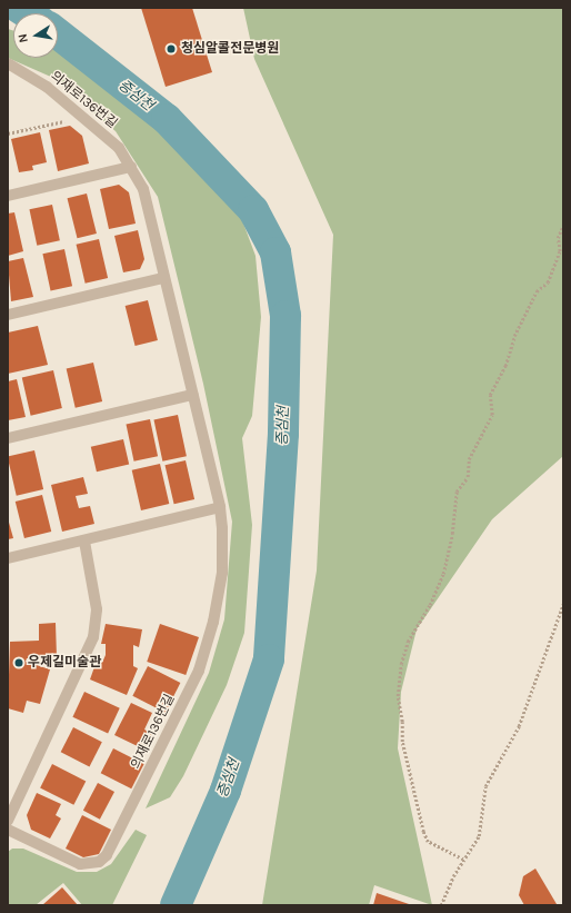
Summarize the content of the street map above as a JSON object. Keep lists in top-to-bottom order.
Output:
{
  "streets": {
    "street": ["의재로136번길"]
  },
  "water": ["증심천"],
  "places": ["청심알콜전문병원", "우제길미술관"],
  "north": "left"
}
